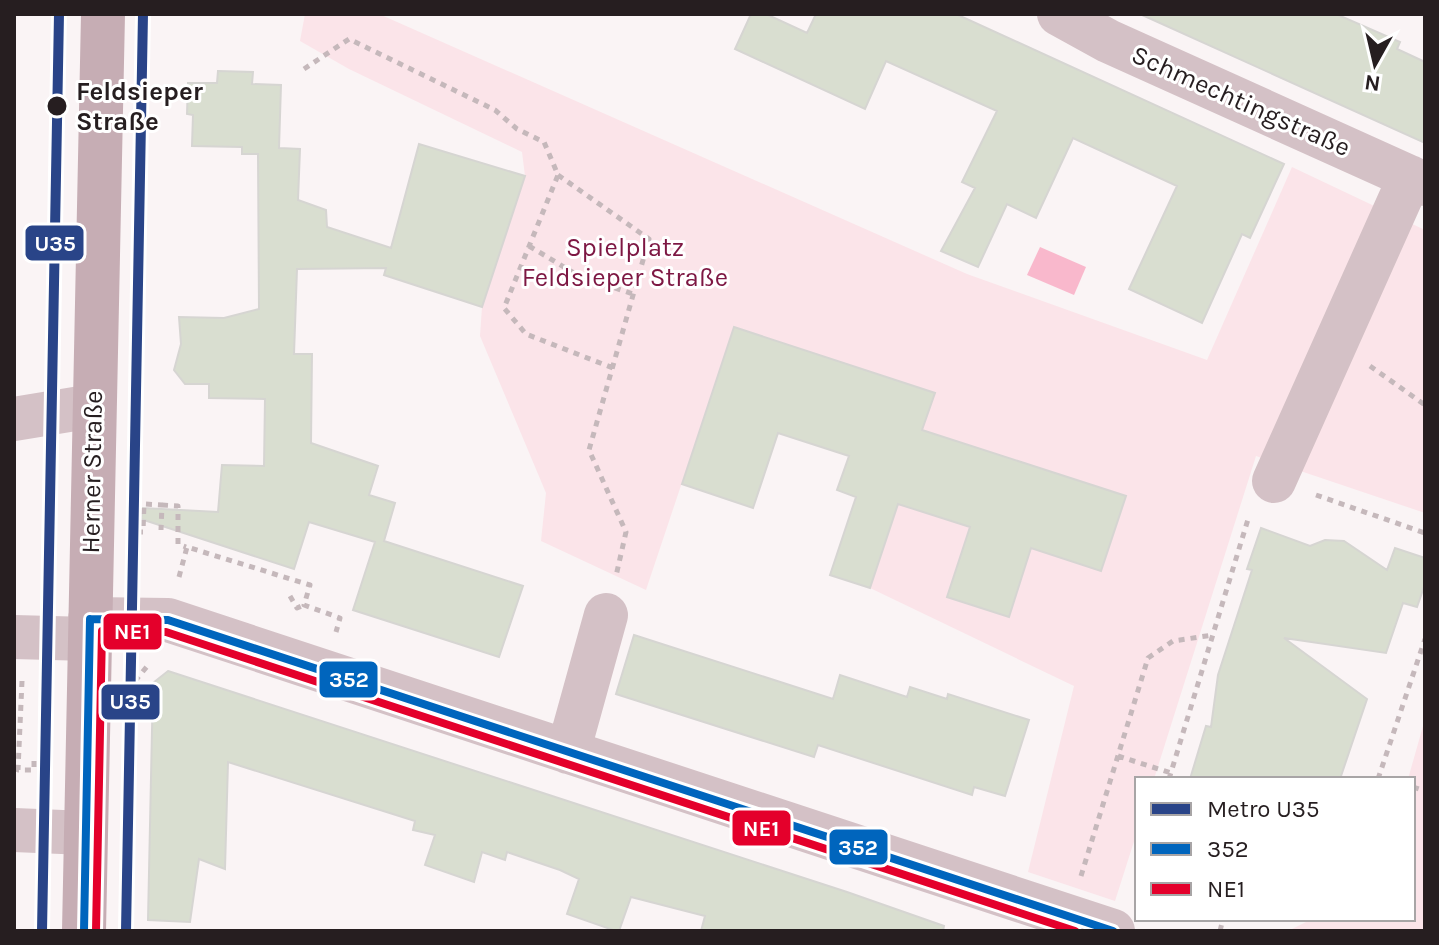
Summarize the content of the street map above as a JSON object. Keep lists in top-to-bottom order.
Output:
{
  "streets": {
    "main road": ["Herner Straße"],
    "street": ["Schmechtingstraße"]
  },
  "parks": ["Spielplatz Feldsieper Straße"],
  "places": ["Feldsieper Straße"],
  "lines": ["metro line U35", "transit line 352", "transit line NE1"],
  "legend": ["Metro U35", "352", "NE1"],
  "north": "bottom"
}
